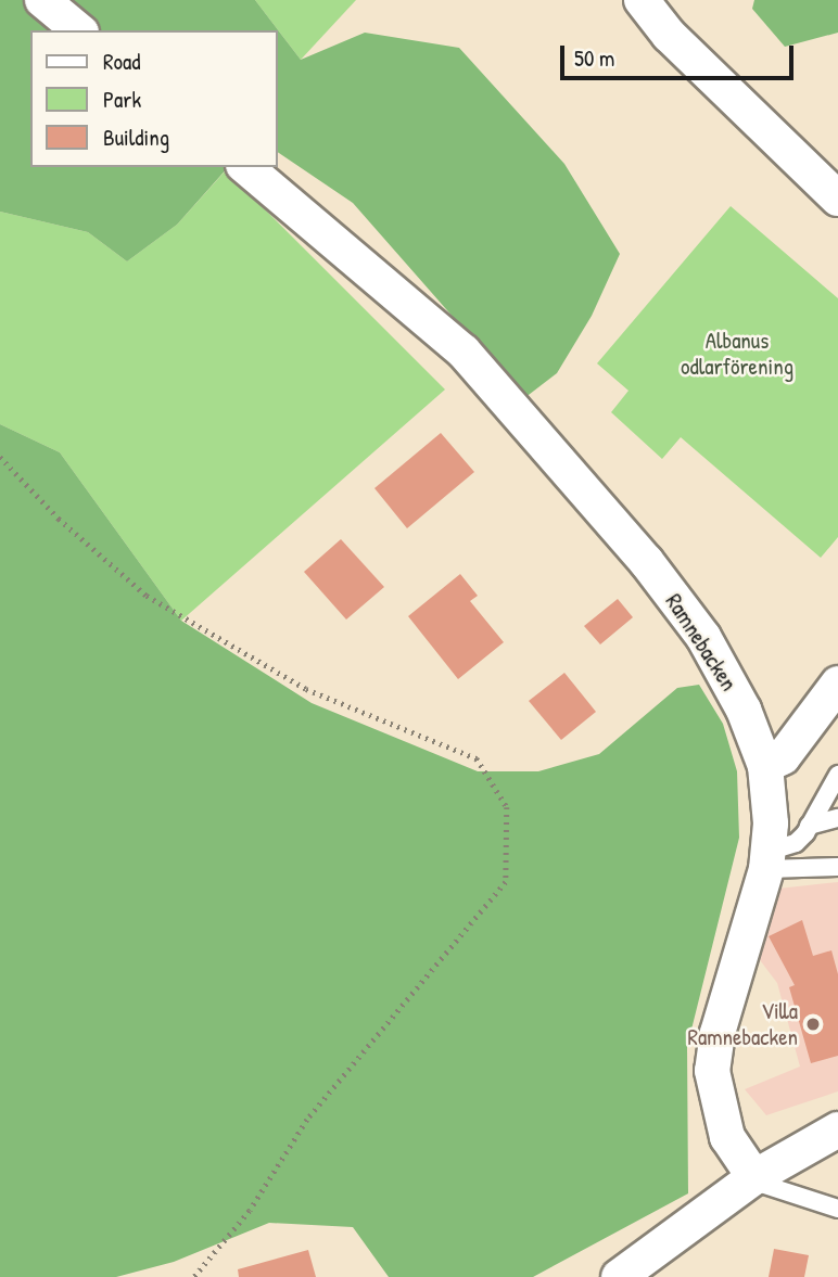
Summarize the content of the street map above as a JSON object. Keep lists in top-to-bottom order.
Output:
{
  "streets": {
    "street": ["Ramnebacken"]
  },
  "parks": ["Albanus odlarförening"],
  "places": ["Villa Ramnebacken"],
  "legend": ["Road", "Park", "Building"],
  "scale_bar": "50 m"
}
